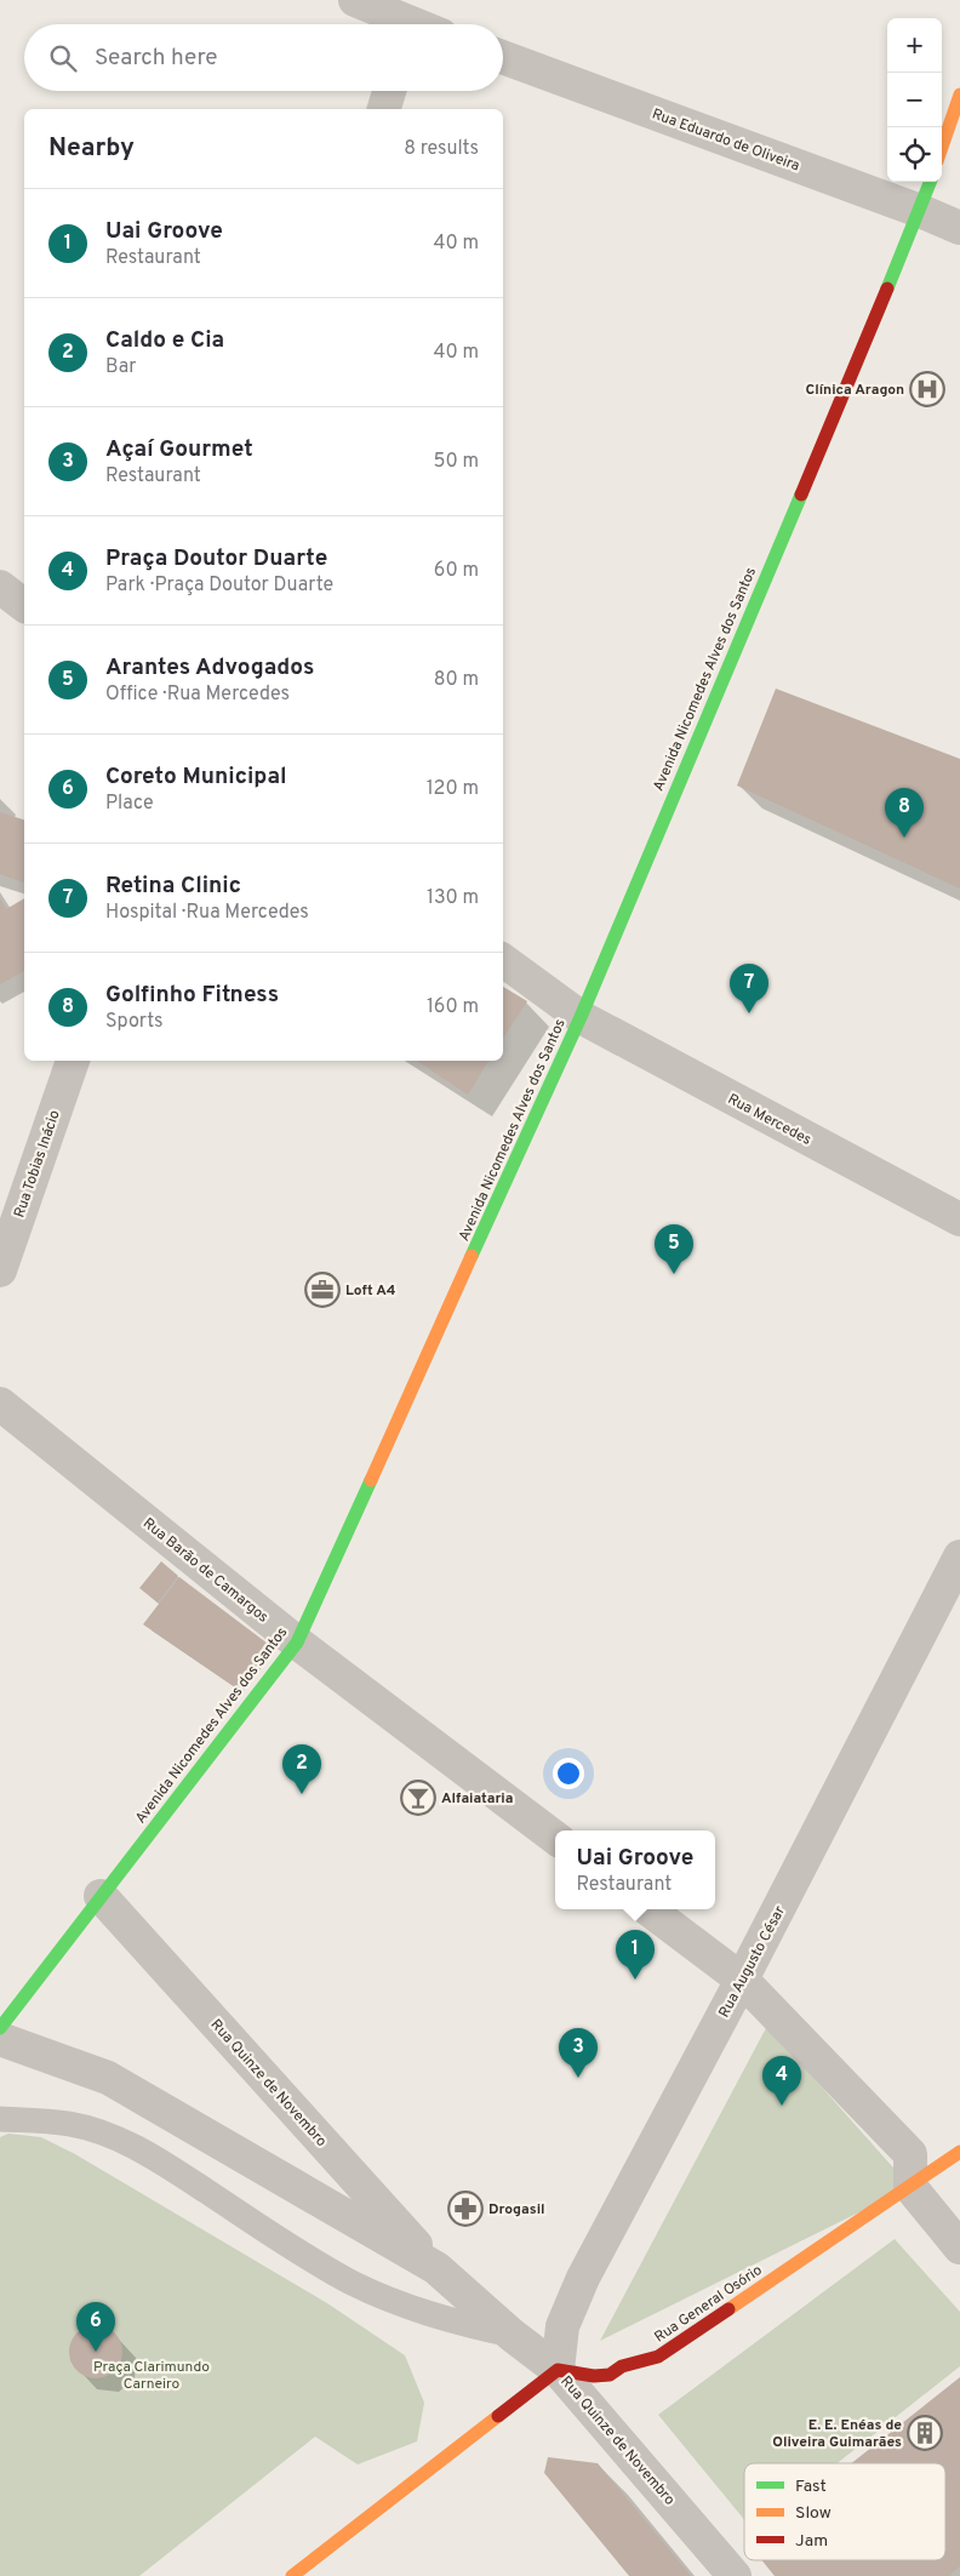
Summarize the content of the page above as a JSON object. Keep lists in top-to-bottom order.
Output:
{
  "streets": {
    "street": [
      "Rua Eduardo de Oliveira",
      "Avenida Nicomedes Alves dos Santos",
      "Rua Mercedes",
      "Rua Tobias Inácio",
      "Rua Barão de Camargos",
      "Rua Augusto César",
      "Rua Quinze de Novembro",
      "Rua General Osório"
    ]
  },
  "crossings": [
    ["Rua Eduardo de Oliveira", "Avenida Nicomedes Alves dos Santos"],
    ["Avenida Nicomedes Alves dos Santos", "Rua Mercedes"],
    ["Avenida Nicomedes Alves dos Santos", "Rua Barão de Camargos"],
    ["Avenida Nicomedes Alves dos Santos", "Rua Quinze de Novembro"],
    ["Rua Augusto César", "Rua Quinze de Novembro"],
    ["Rua Augusto César", "Rua General Osório"],
    ["Rua Quinze de Novembro", "Rua General Osório"]
  ],
  "parks": ["Praça Clarimundo Carneiro"],
  "places": {
    "hospital": ["Clínica Aragon"],
    "office": ["Loft A4"],
    "bar": ["Alfaiataria"],
    "pharmacy": ["Drogasil"],
    "building": ["E. E. Enéas de Oliveira Guimarães"]
  },
  "legend": ["Fast", "Slow", "Jam"],
  "page": {
    "map_buttons": ["+", "−"],
    "search": "Search here",
    "heading": ["Nearby", "8 results"],
    "list": [
      {
        "mark": "1",
        "name": "Uai Groove",
        "note": "Restaurant",
        "value": "40 m"
      },
      {
        "mark": "2",
        "name": "Caldo e Cia",
        "note": "Bar",
        "value": "40 m"
      },
      {
        "mark": "3",
        "name": "Açaí Gourmet",
        "note": "Restaurant",
        "value": "50 m"
      },
      {
        "mark": "4",
        "name": "Praça Doutor Duarte",
        "note": "Park · Praça Doutor Duarte",
        "value": "60 m"
      },
      {
        "mark": "5",
        "name": "Arantes Advogados",
        "note": "Office · Rua Mercedes",
        "value": "80 m"
      },
      {
        "mark": "6",
        "name": "Coreto Municipal",
        "note": "Place",
        "value": "120 m"
      },
      {
        "mark": "7",
        "name": "Retina Clinic",
        "note": "Hospital · Rua Mercedes",
        "value": "130 m"
      },
      {
        "mark": "8",
        "name": "Golfinho Fitness",
        "note": "Sports",
        "value": "160 m"
      }
    ],
    "pins": [
      "8",
      "7",
      "5",
      "2",
      "1",
      "3",
      "4",
      "6"
    ],
    "popup": ["Uai Groove", "Restaurant"]
  }
}
